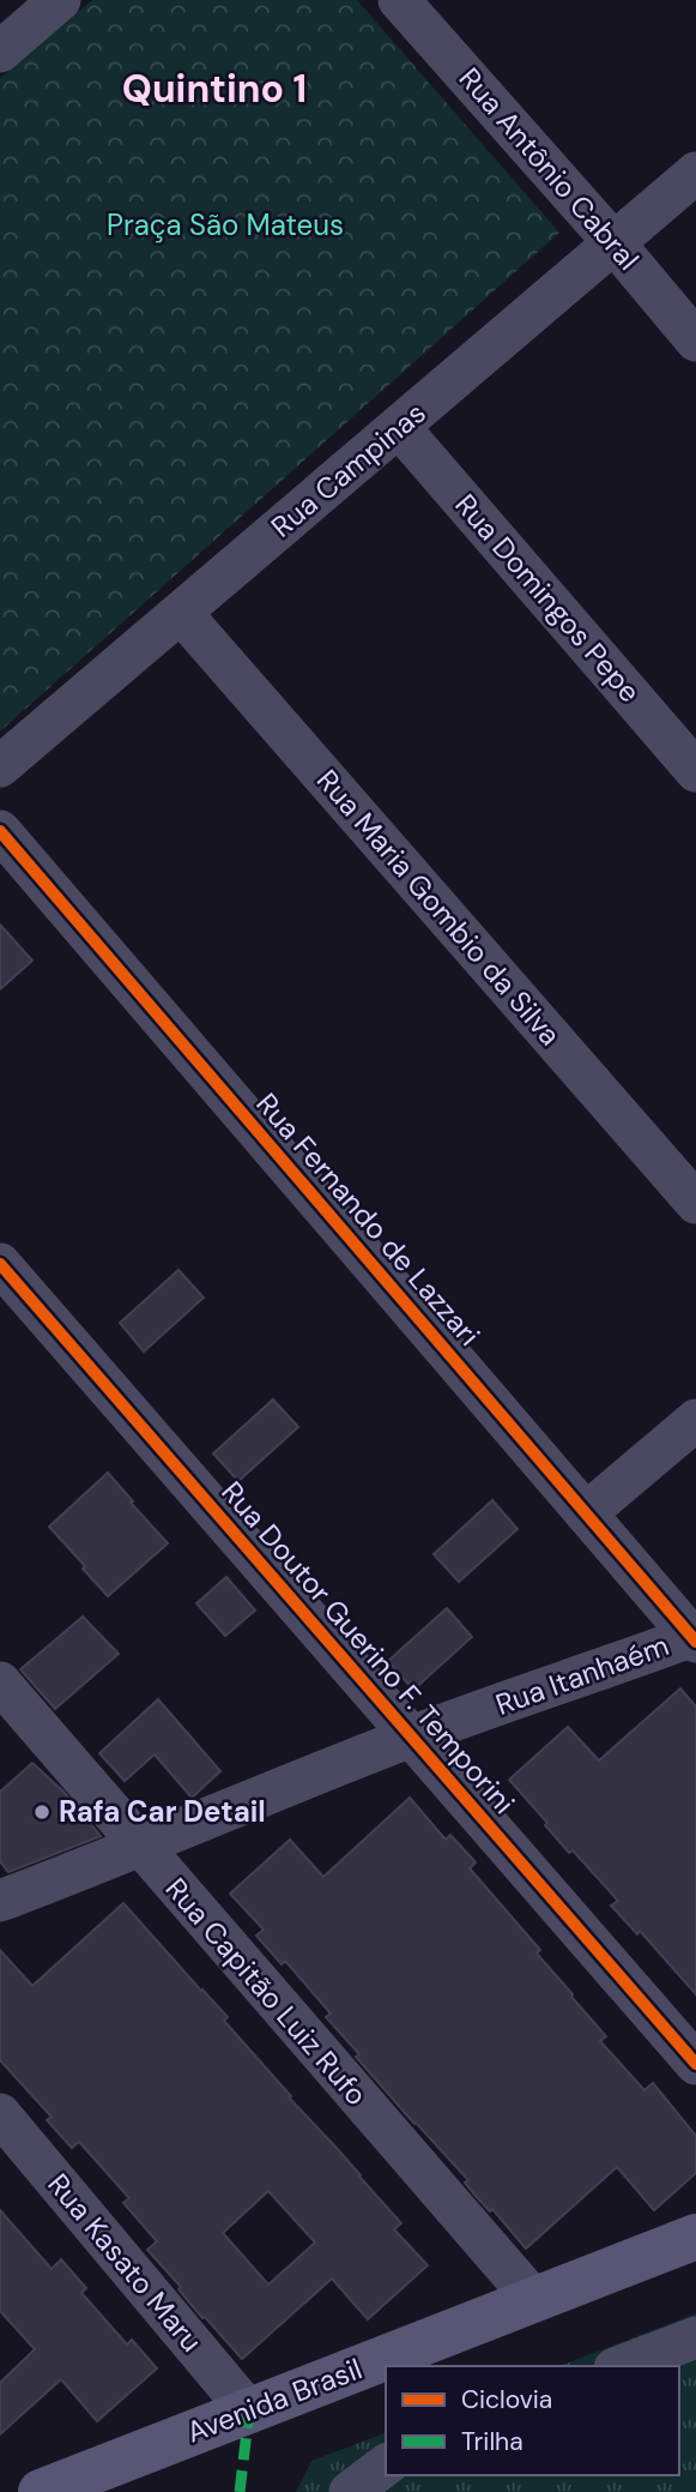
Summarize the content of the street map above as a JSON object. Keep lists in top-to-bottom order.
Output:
{
  "streets": {
    "main road": ["Avenida Brasil"],
    "street": [
      "Rua Antônio Cabral",
      "Rua Campinas",
      "Rua Domingos Pepe",
      "Rua Maria Gombio da Silva",
      "Rua Fernando de Lazzari",
      "Rua Doutor Guerino F. Temporini",
      "Rua Itanhaém",
      "Rua Capitão Luiz Rufo",
      "Rua Kasato Maru"
    ]
  },
  "crossings": [
    ["Rua Antônio Cabral", "Rua Campinas"],
    ["Rua Campinas", "Rua Domingos Pepe"],
    ["Rua Campinas", "Rua Maria Gombio da Silva"],
    ["Rua Fernando de Lazzari", "Rua Itanhaém"],
    ["Rua Doutor Guerino F. Temporini", "Rua Itanhaém"],
    ["Rua Itanhaém", "Rua Capitão Luiz Rufo"],
    ["Rua Capitão Luiz Rufo", "Avenida Brasil"],
    ["Rua Kasato Maru", "Avenida Brasil"]
  ],
  "districts": ["Quintino 1"],
  "parks": ["Praça São Mateus"],
  "places": ["Rafa Car Detail"],
  "legend": ["Ciclovia", "Trilha"]
}
